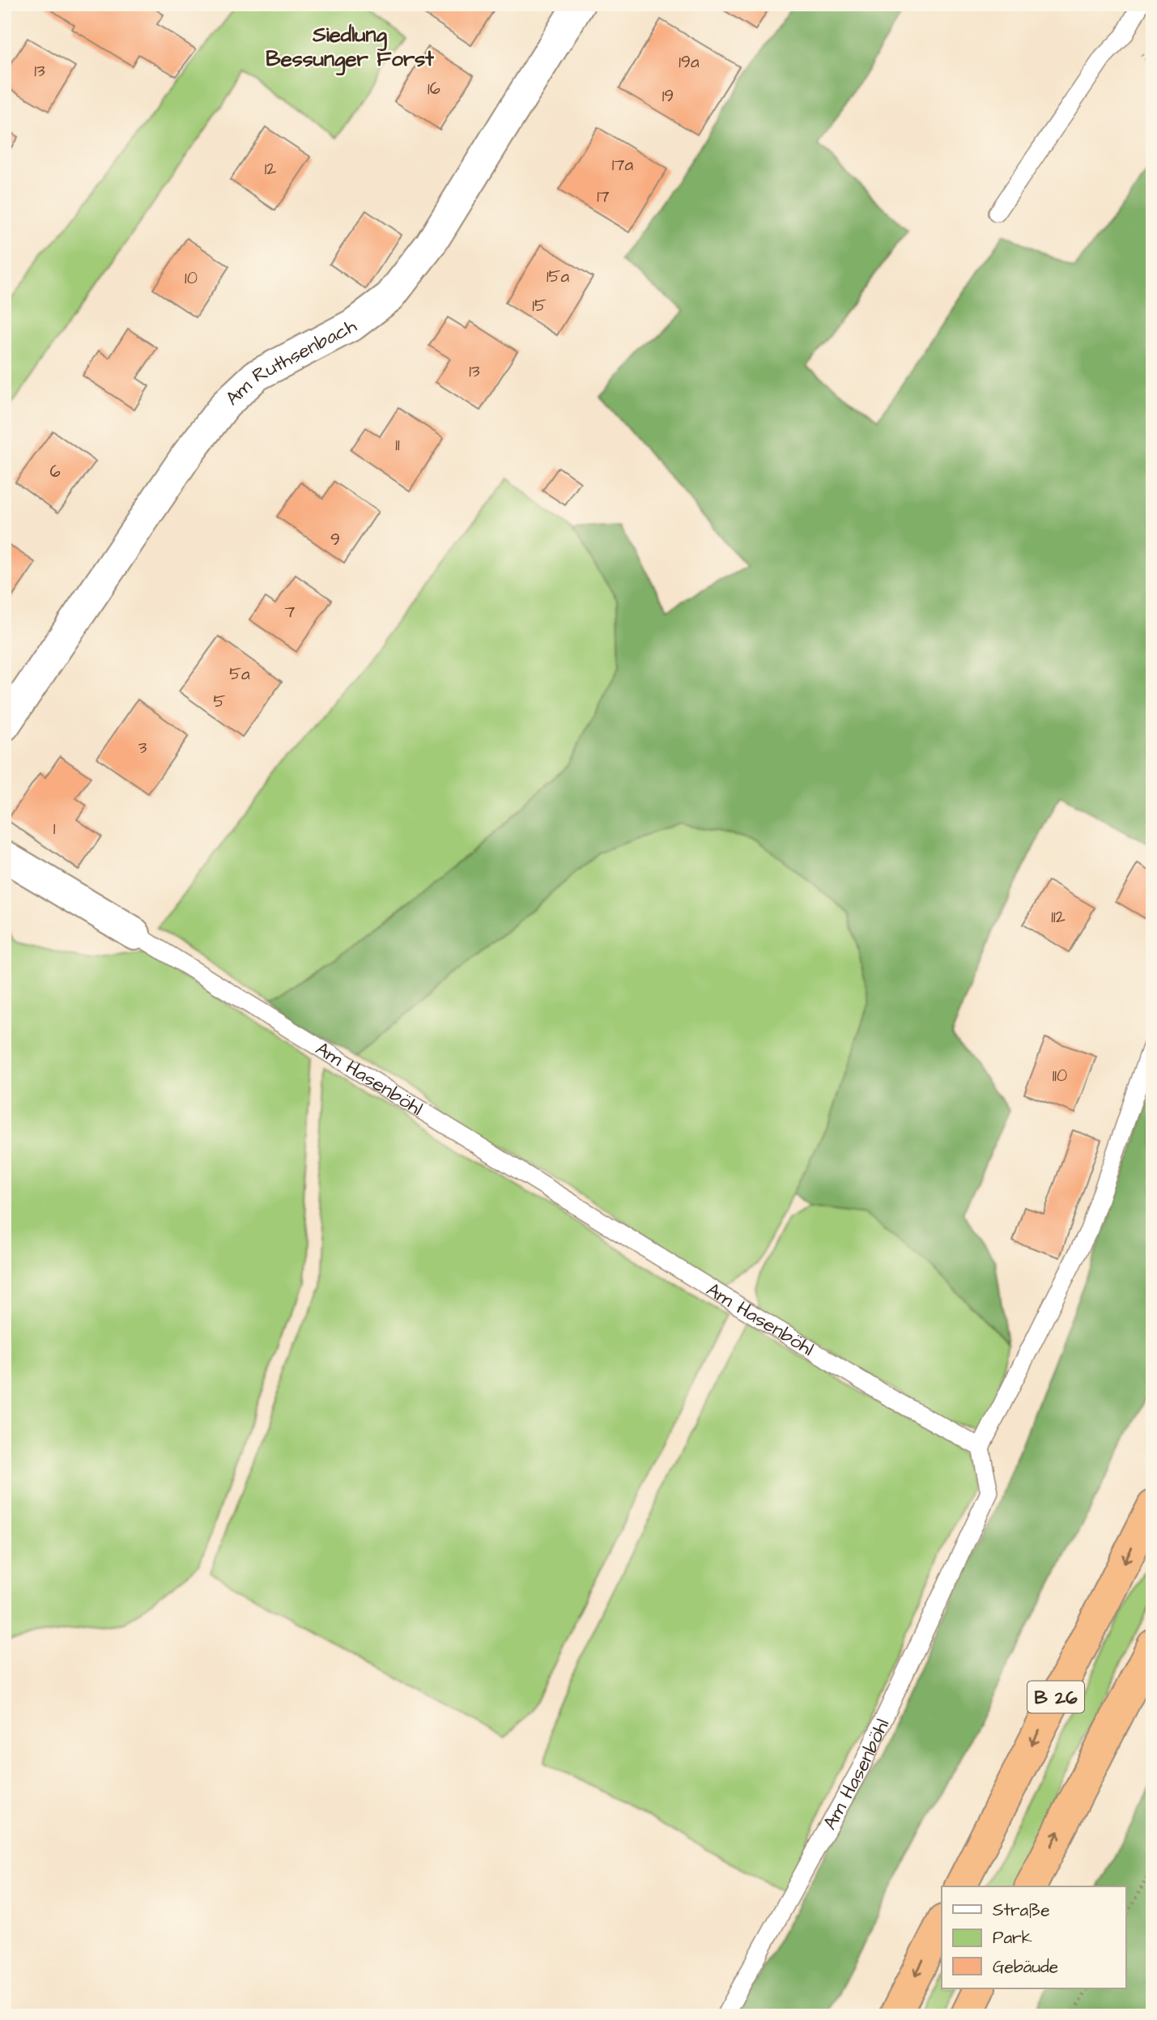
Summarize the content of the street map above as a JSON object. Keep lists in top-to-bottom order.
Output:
{
  "streets": {
    "highway": ["B 26"],
    "street": ["Am Ruthsenbach", "Am Hasenböhl"]
  },
  "districts": ["Siedlung Bessunger Forst"],
  "house_numbers": [
    "19a",
    "13",
    "16",
    "19",
    "17a",
    "12",
    "17",
    "15a",
    "10",
    "15",
    "13",
    "11",
    "6",
    "9",
    "7",
    "5a",
    "5",
    "3",
    "1",
    "112",
    "110"
  ],
  "legend": ["Straße", "Park", "Gebäude"]
}
